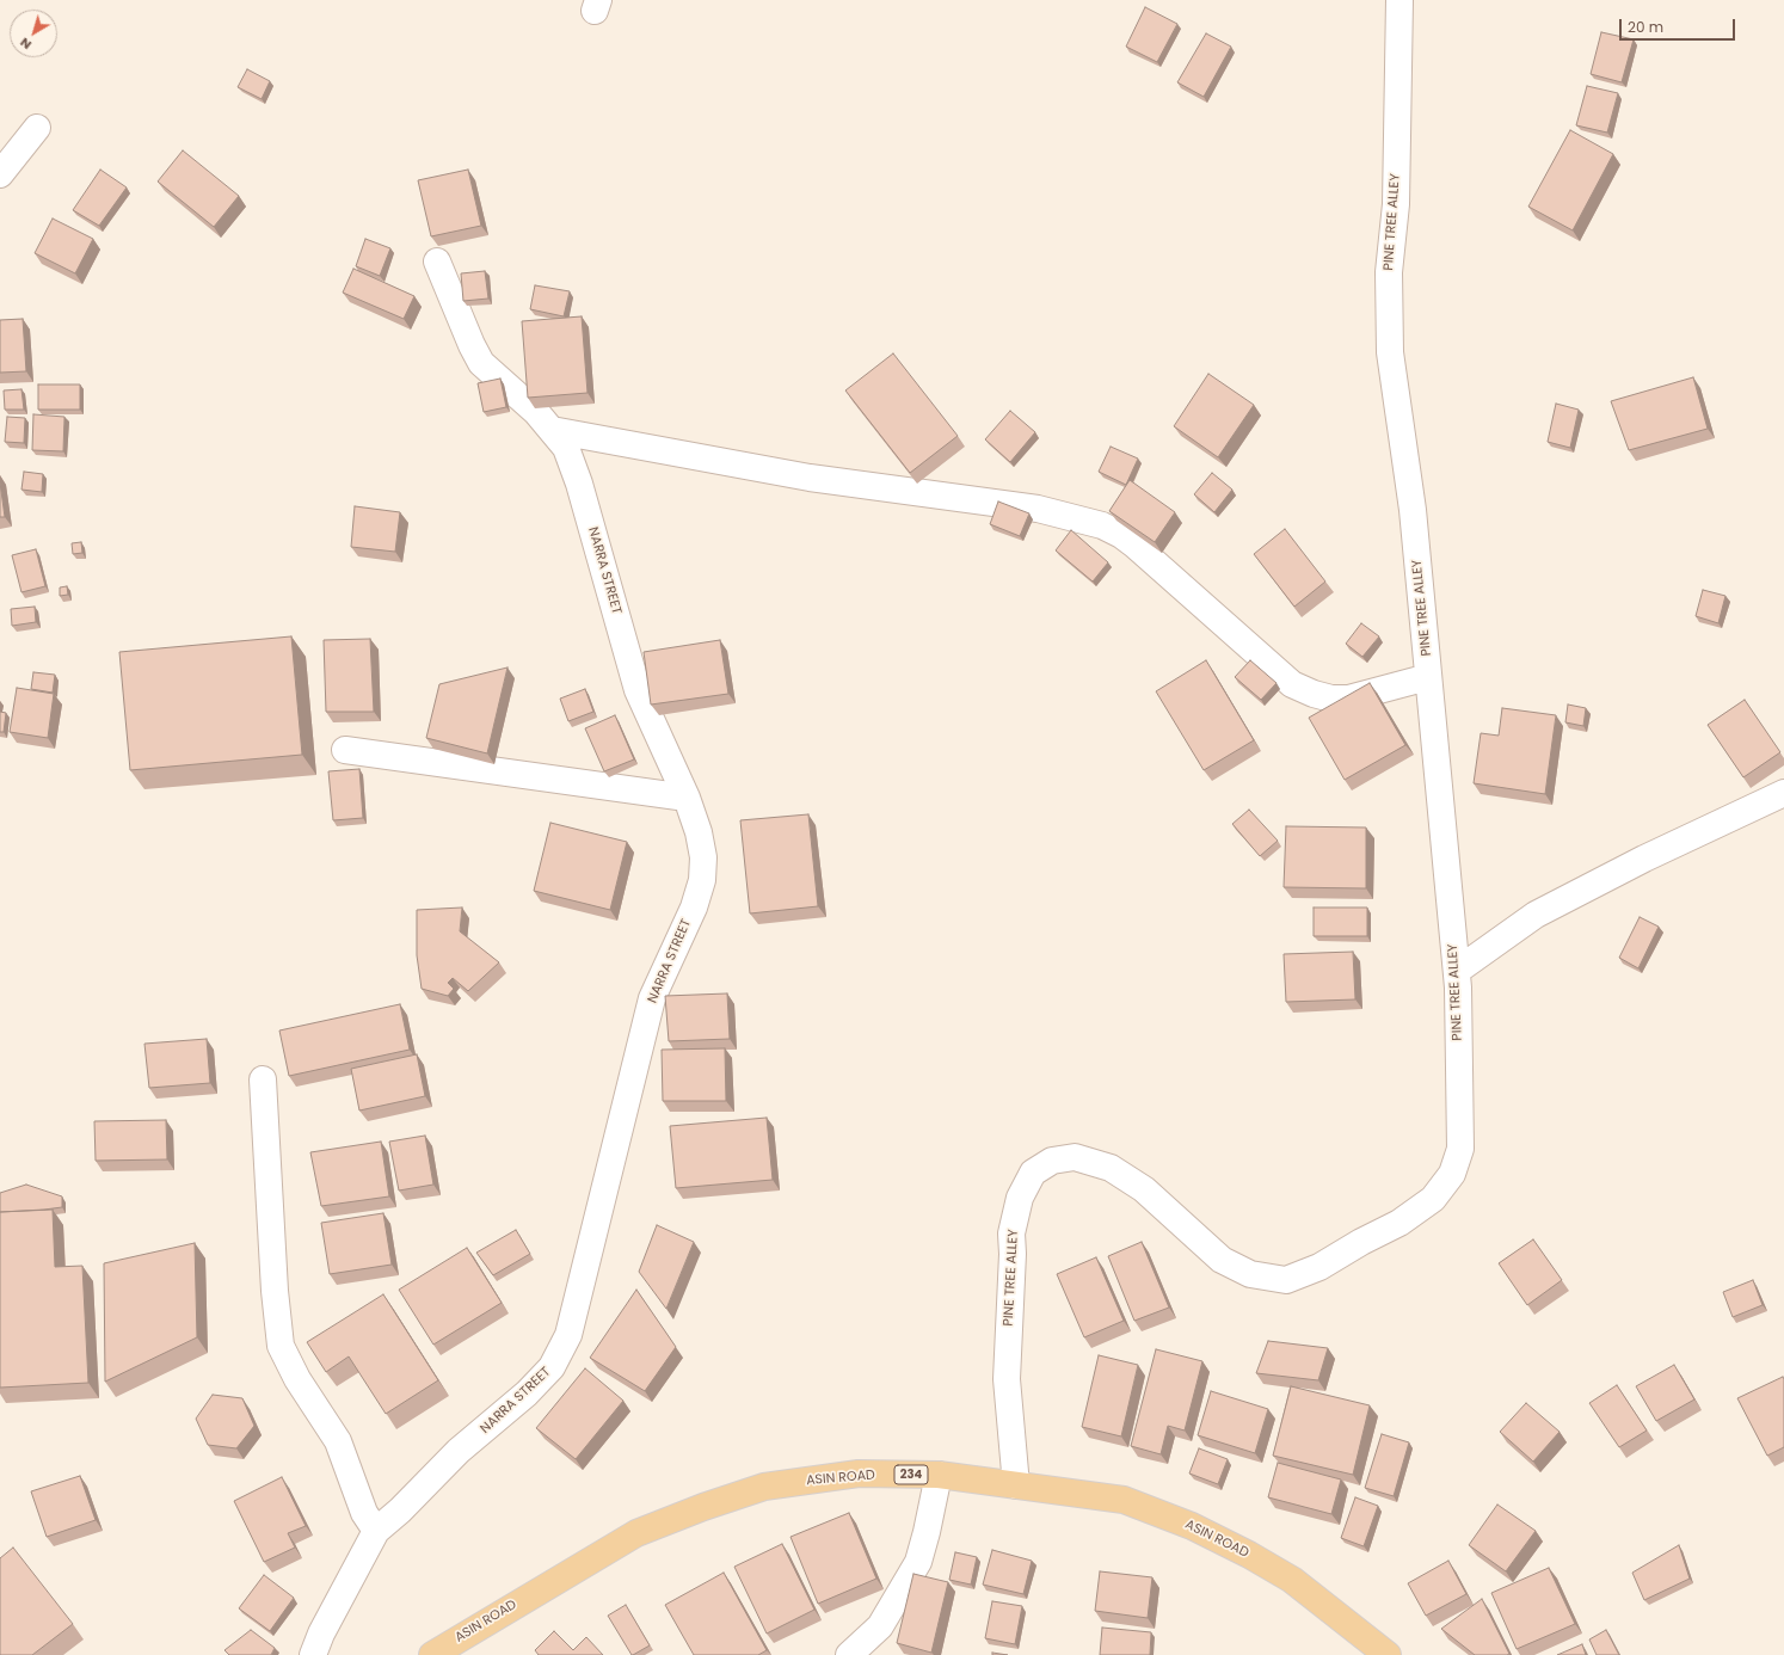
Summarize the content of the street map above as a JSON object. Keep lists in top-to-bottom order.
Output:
{
  "streets": {
    "main road": ["234", "ASIN ROAD"],
    "street": ["PINE TREE ALLEY", "NARRA STREET"]
  },
  "crossings": [
    ["PINE TREE ALLEY", "ASIN ROAD"]
  ],
  "scale_bar": "20 m",
  "north": "bottom left"
}
